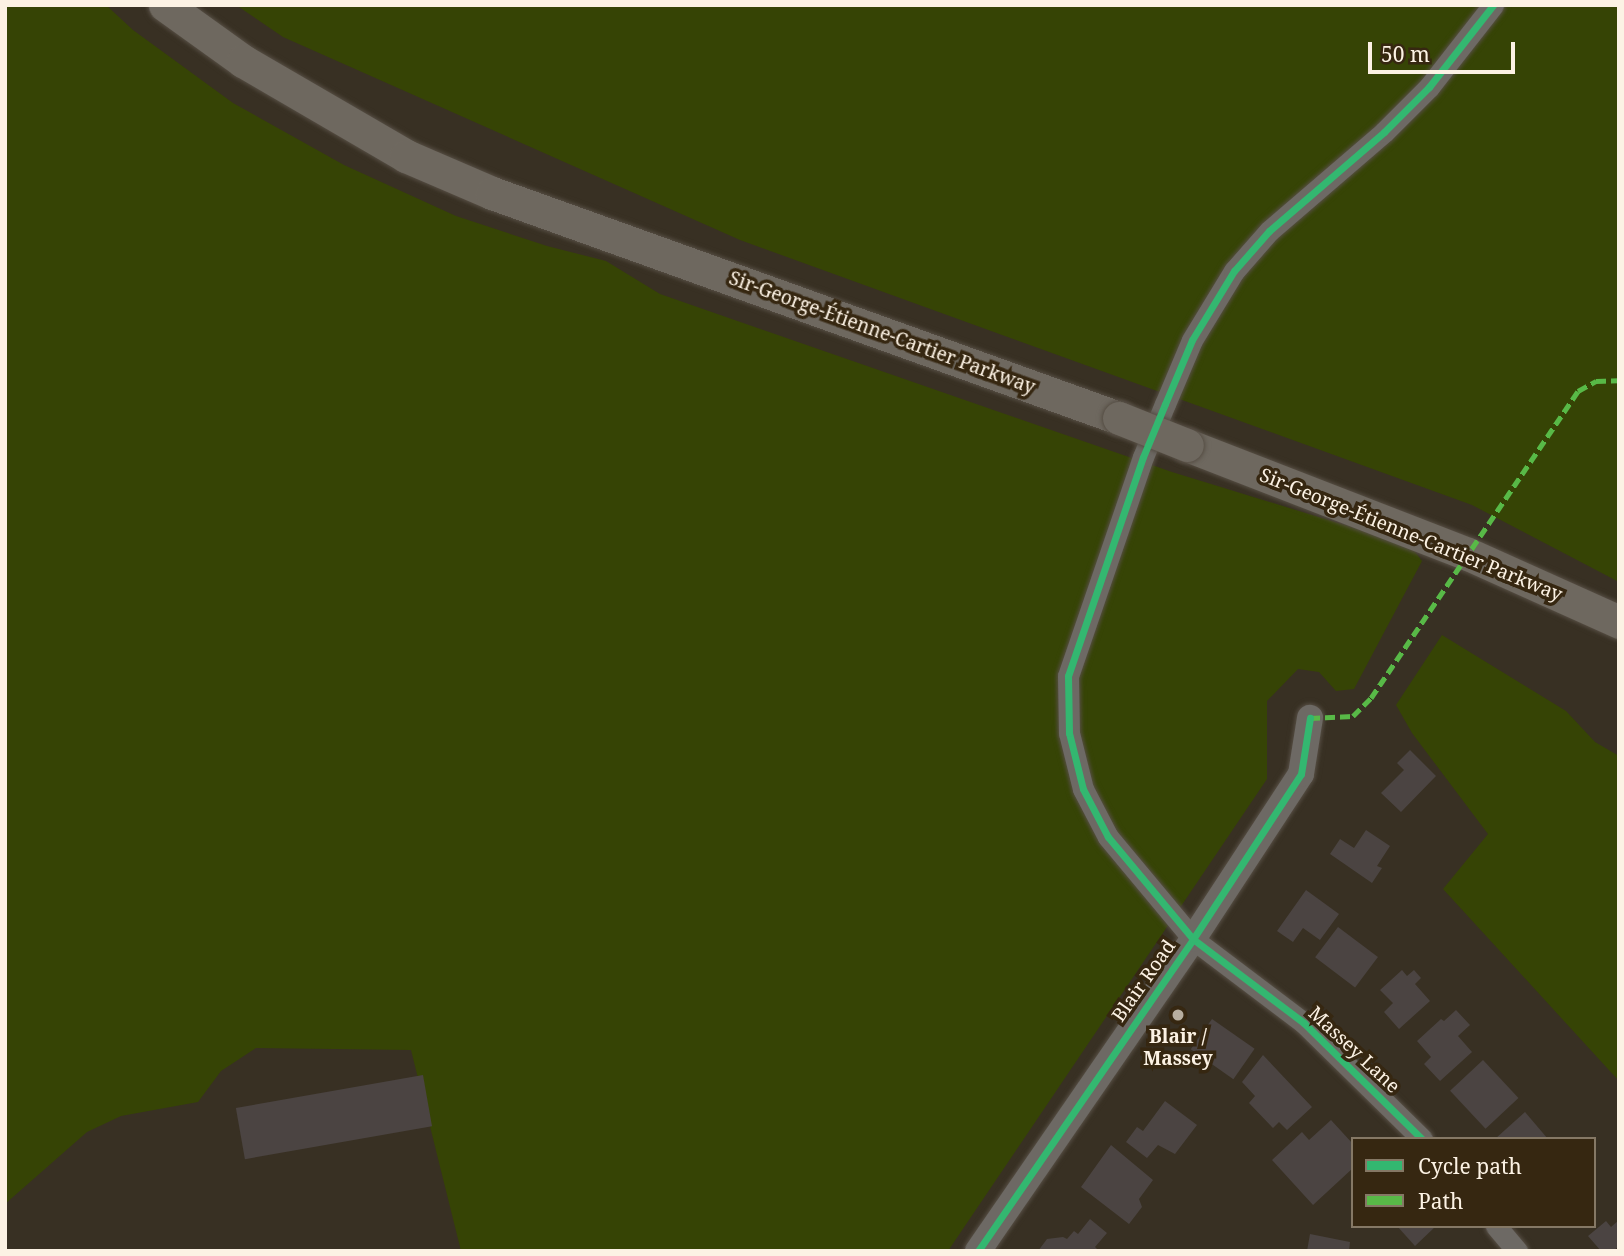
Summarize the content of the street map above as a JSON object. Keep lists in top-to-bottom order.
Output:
{
  "streets": {
    "main road": ["Sir-George-Étienne-Cartier Parkway"],
    "street": ["Blair Road", "Massey Lane"]
  },
  "crossings": [
    ["Blair Road", "Massey Lane"]
  ],
  "places": ["Blair / Massey"],
  "legend": ["Cycle path", "Path"],
  "scale_bar": "50 m"
}
